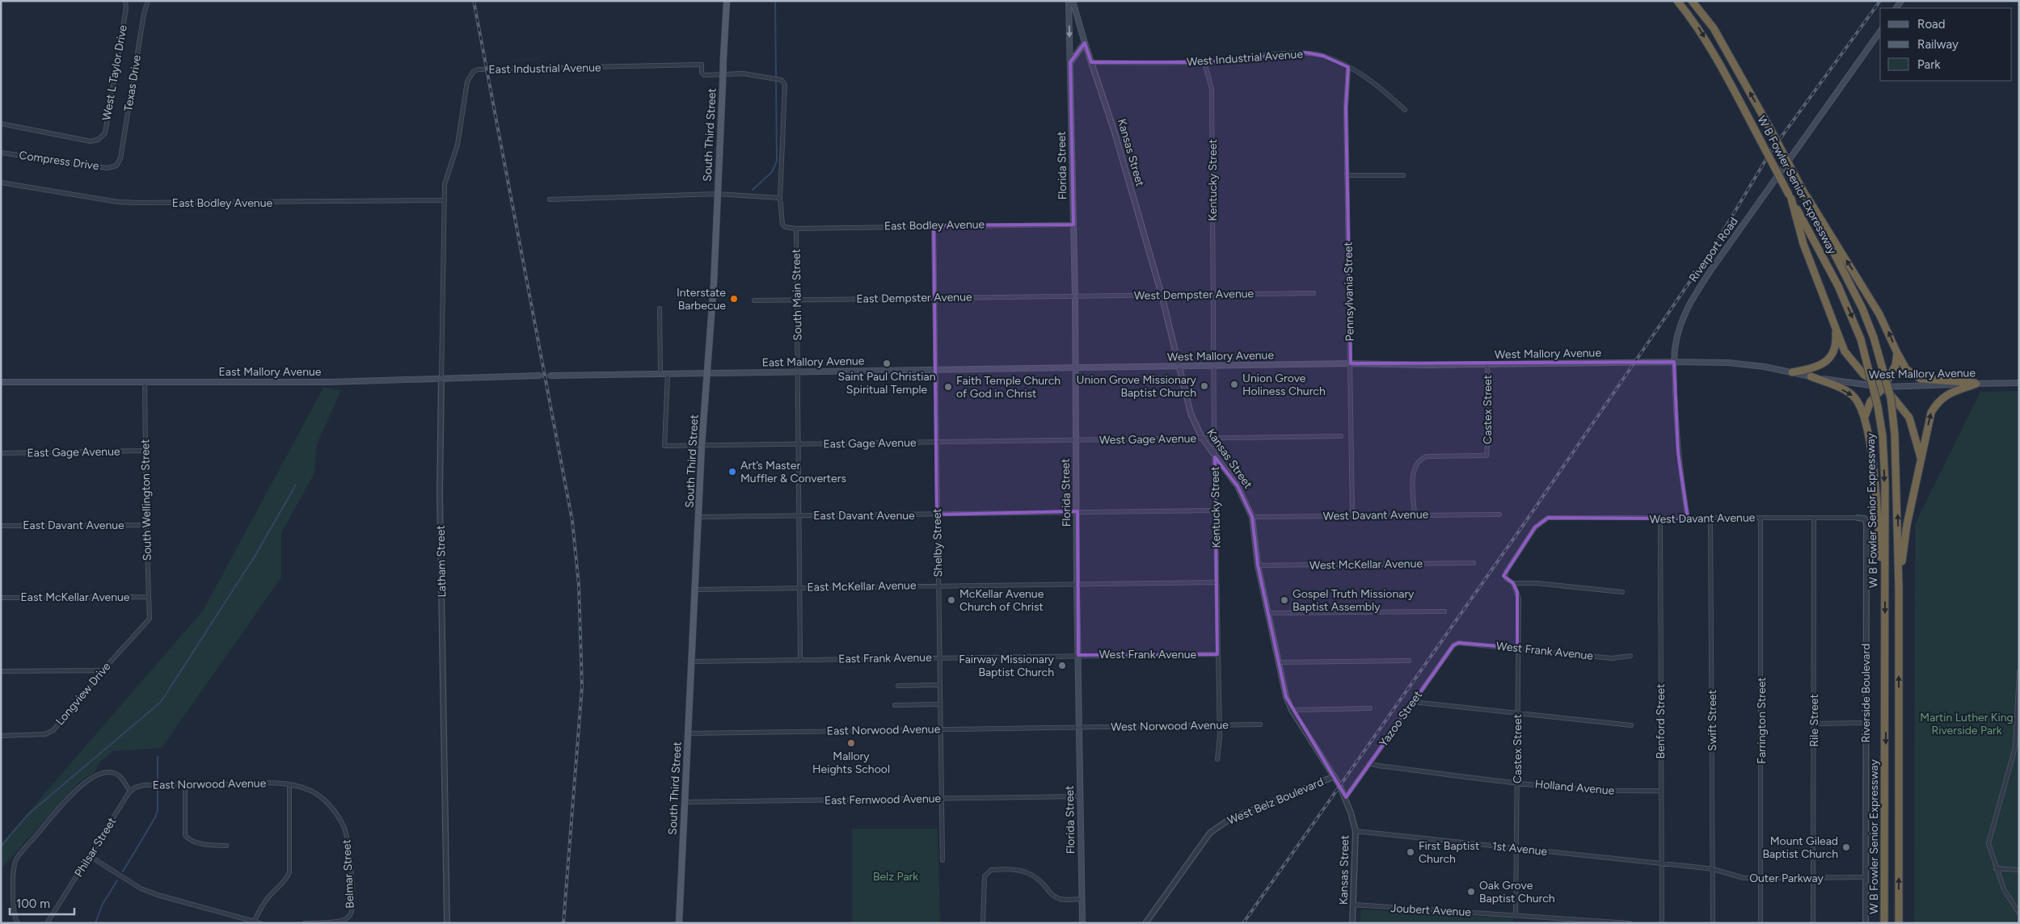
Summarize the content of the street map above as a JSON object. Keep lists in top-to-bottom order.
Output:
{
  "streets": {
    "highway": ["W B Fowler Senior Expressway"],
    "main road": [
      "South Third Street",
      "Kansas Street",
      "Florida Street",
      "Riverport Road",
      "West Mallory Avenue",
      "East Mallory Avenue"
    ],
    "street": [
      "West Industrial Avenue",
      "East Industrial Avenue",
      "West L Taylor Drive",
      "Texas Drive",
      "Compress Drive",
      "Kentucky Street",
      "East Bodley Avenue",
      "Pennsylvania Street",
      "South Main Street",
      "West Dempster Avenue",
      "East Dempster Avenue",
      "Castex Street",
      "West Gage Avenue",
      "East Gage Avenue",
      "South Wellington Street",
      "East Davant Avenue",
      "West Davant Avenue",
      "Shelby Street",
      "Latham Street",
      "West McKellar Avenue",
      "East McKellar Avenue",
      "West Frank Avenue",
      "East Frank Avenue",
      "Riverside Boulevard",
      "Longview Drive",
      "Yazoo Street",
      "Swift Street",
      "Farrington Street",
      "Rile Street",
      "Benford Street",
      "West Norwood Avenue",
      "East Norwood Avenue",
      "Holland Avenue",
      "East Fernwood Avenue",
      "West Belz Boulevard",
      "Philsar Street",
      "1st Avenue",
      "Belmar Street",
      "Outer Parkway",
      "Joubert Avenue"
    ]
  },
  "crossings": [
    ["West Industrial Avenue", "Kansas Street"],
    ["West Industrial Avenue", "Kentucky Street"],
    ["West Industrial Avenue", "Pennsylvania Street"],
    ["East Industrial Avenue", "East Bodley Avenue"],
    ["East Industrial Avenue", "Latham Street"],
    ["Texas Drive", "Compress Drive"],
    ["South Third Street", "East Mallory Avenue"],
    ["South Third Street", "East Gage Avenue"],
    ["South Third Street", "East Davant Avenue"],
    ["South Third Street", "East McKellar Avenue"],
    ["South Third Street", "East Frank Avenue"],
    ["South Third Street", "East Norwood Avenue"],
    ["South Third Street", "East Fernwood Avenue"],
    ["Kansas Street", "Kentucky Street"],
    ["Kansas Street", "West Dempster Avenue"],
    ["Kansas Street", "West Mallory Avenue"],
    ["Kansas Street", "West Gage Avenue"],
    ["Kansas Street", "West Davant Avenue"],
    ["Kansas Street", "West McKellar Avenue"],
    ["Kansas Street", "Yazoo Street"],
    ["Kansas Street", "West Belz Boulevard"],
    ["Kansas Street", "1st Avenue"],
    ["Kansas Street", "Joubert Avenue"],
    ["Florida Street", "East Bodley Avenue"],
    ["Florida Street", "West Dempster Avenue"],
    ["Florida Street", "East Dempster Avenue"],
    ["Florida Street", "West Mallory Avenue"],
    ["Florida Street", "East Mallory Avenue"],
    ["Florida Street", "West Gage Avenue"],
    ["Florida Street", "East Gage Avenue"],
    ["Florida Street", "East Davant Avenue"],
    ["Florida Street", "East McKellar Avenue"],
    ["Florida Street", "West Frank Avenue"],
    ["Florida Street", "East Frank Avenue"],
    ["Florida Street", "West Norwood Avenue"],
    ["Florida Street", "East Norwood Avenue"],
    ["Florida Street", "East Fernwood Avenue"],
    ["Kentucky Street", "West Dempster Avenue"],
    ["Kentucky Street", "West Mallory Avenue"],
    ["Kentucky Street", "West Gage Avenue"],
    ["Kentucky Street", "West Frank Avenue"],
    ["Kentucky Street", "West Norwood Avenue"],
    ["East Bodley Avenue", "South Main Street"],
    ["East Bodley Avenue", "Shelby Street"],
    ["East Bodley Avenue", "Latham Street"],
    ["Riverport Road", "West Mallory Avenue"],
    ["Riverport Road", "West Davant Avenue"],
    ["Pennsylvania Street", "West Mallory Avenue"],
    ["Pennsylvania Street", "West Davant Avenue"],
    ["South Main Street", "East Dempster Avenue"],
    ["South Main Street", "East Mallory Avenue"],
    ["South Main Street", "East Gage Avenue"],
    ["South Main Street", "East Davant Avenue"],
    ["South Main Street", "East McKellar Avenue"],
    ["South Main Street", "East Frank Avenue"],
    ["West Dempster Avenue", "East Dempster Avenue"],
    ["East Dempster Avenue", "Shelby Street"],
    ["West Mallory Avenue", "East Mallory Avenue"],
    ["West Mallory Avenue", "Castex Street"],
    ["East Mallory Avenue", "East Gage Avenue"],
    ["East Mallory Avenue", "South Wellington Street"],
    ["East Mallory Avenue", "Shelby Street"],
    ["East Mallory Avenue", "Latham Street"],
    ["Castex Street", "West Davant Avenue"],
    ["Castex Street", "West Frank Avenue"],
    ["Castex Street", "Holland Avenue"],
    ["Castex Street", "1st Avenue"],
    ["Castex Street", "Joubert Avenue"],
    ["West Gage Avenue", "East Gage Avenue"],
    ["East Gage Avenue", "South Wellington Street"],
    ["East Gage Avenue", "Shelby Street"],
    ["South Wellington Street", "East Davant Avenue"],
    ["South Wellington Street", "East McKellar Avenue"],
    ["South Wellington Street", "Longview Drive"],
    ["East Davant Avenue", "Shelby Street"],
    ["West Davant Avenue", "Riverside Boulevard"],
    ["West Davant Avenue", "Swift Street"],
    ["West Davant Avenue", "Farrington Street"],
    ["West Davant Avenue", "Rile Street"],
    ["West Davant Avenue", "Benford Street"],
    ["Shelby Street", "East McKellar Avenue"],
    ["Shelby Street", "East Frank Avenue"],
    ["Shelby Street", "East Norwood Avenue"],
    ["Shelby Street", "East Fernwood Avenue"],
    ["West Frank Avenue", "East Frank Avenue"],
    ["West Frank Avenue", "Yazoo Street"],
    ["Riverside Boulevard", "Outer Parkway"],
    ["Yazoo Street", "Holland Avenue"],
    ["Swift Street", "Outer Parkway"],
    ["Farrington Street", "Outer Parkway"],
    ["Rile Street", "Outer Parkway"],
    ["Benford Street", "Holland Avenue"],
    ["Benford Street", "1st Avenue"],
    ["Benford Street", "Outer Parkway"],
    ["West Norwood Avenue", "East Norwood Avenue"],
    ["East Norwood Avenue", "Philsar Street"],
    ["East Norwood Avenue", "Belmar Street"],
    ["1st Avenue", "Outer Parkway"]
  ],
  "parks": ["Martin Luther King Riverside Park", "Belz Park"],
  "places": [
    "Interstate Barbecue",
    "Saint Paul Christian Spiritual Temple",
    "Union Grove Holiness Church",
    "Union Grove Missionary Baptist Church",
    "Faith Temple Church of God in Christ",
    "Art’s Master Muffler & Converters",
    "McKellar Avenue Church of Christ",
    "Gospel Truth Missionary Baptist Assembly",
    "Fairway Missionary Baptist Church",
    "Mallory Heights School",
    "Mount Gilead Baptist Church",
    "First Baptist Church",
    "Oak Grove Baptist Church"
  ],
  "legend": ["Road", "Railway", "Park"],
  "scale_bar": "100 m"
}
